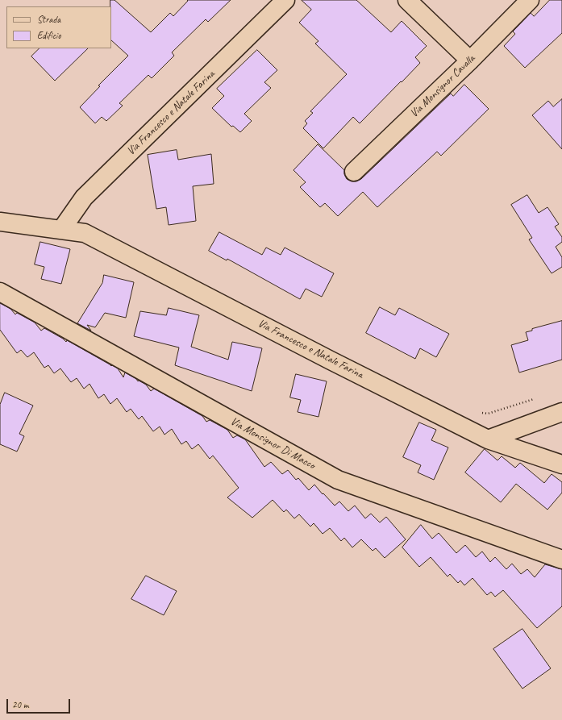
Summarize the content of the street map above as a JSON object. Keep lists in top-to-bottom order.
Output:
{
  "streets": {
    "street": ["Via Monsignor Cavalla", "Via Francesco e Natale Farina", "Via Monsignor Di Macco"]
  },
  "legend": ["Strada", "Edificio"],
  "scale_bar": "20 m"
}
